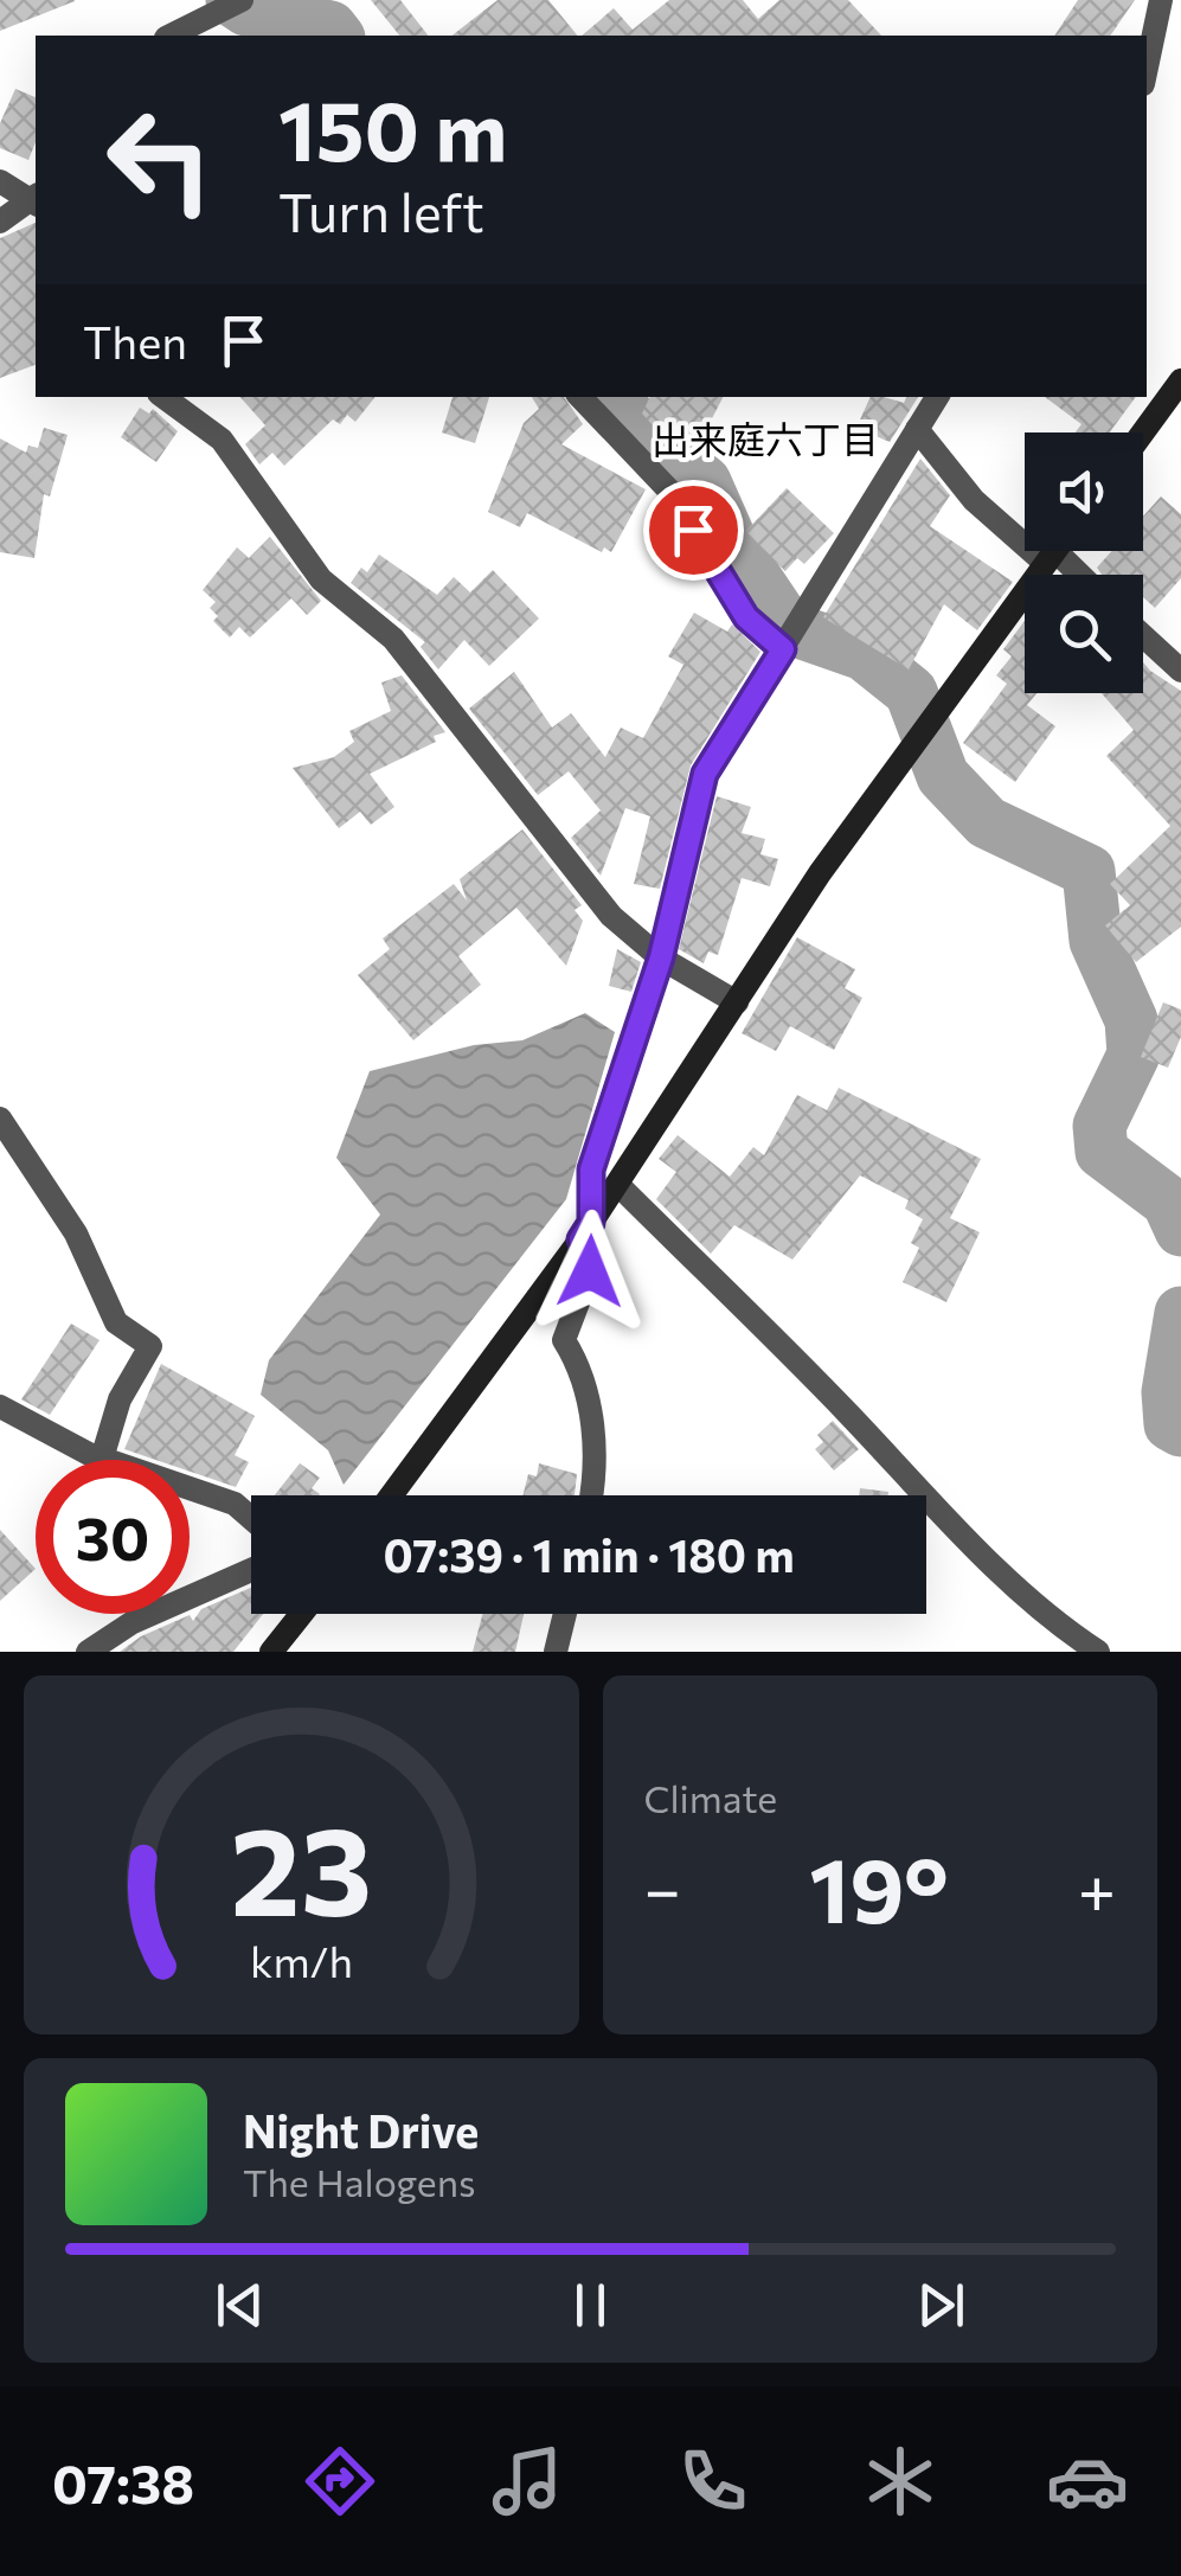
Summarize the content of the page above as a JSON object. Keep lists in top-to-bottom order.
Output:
{
  "districts": ["出来庭六丁目"],
  "page": {
    "turn": ["150 m", "Turn left"],
    "then": "Then",
    "limit": "30",
    "trip": "07:39 · 1 min · 180 m",
    "tile": "Climate",
    "heat": ["−", "19°", "+"],
    "song": ["Night Drive", "The Halogens"],
    "tabs": "07:38",
    "gauge": ["23", "km/h"]
  }
}
